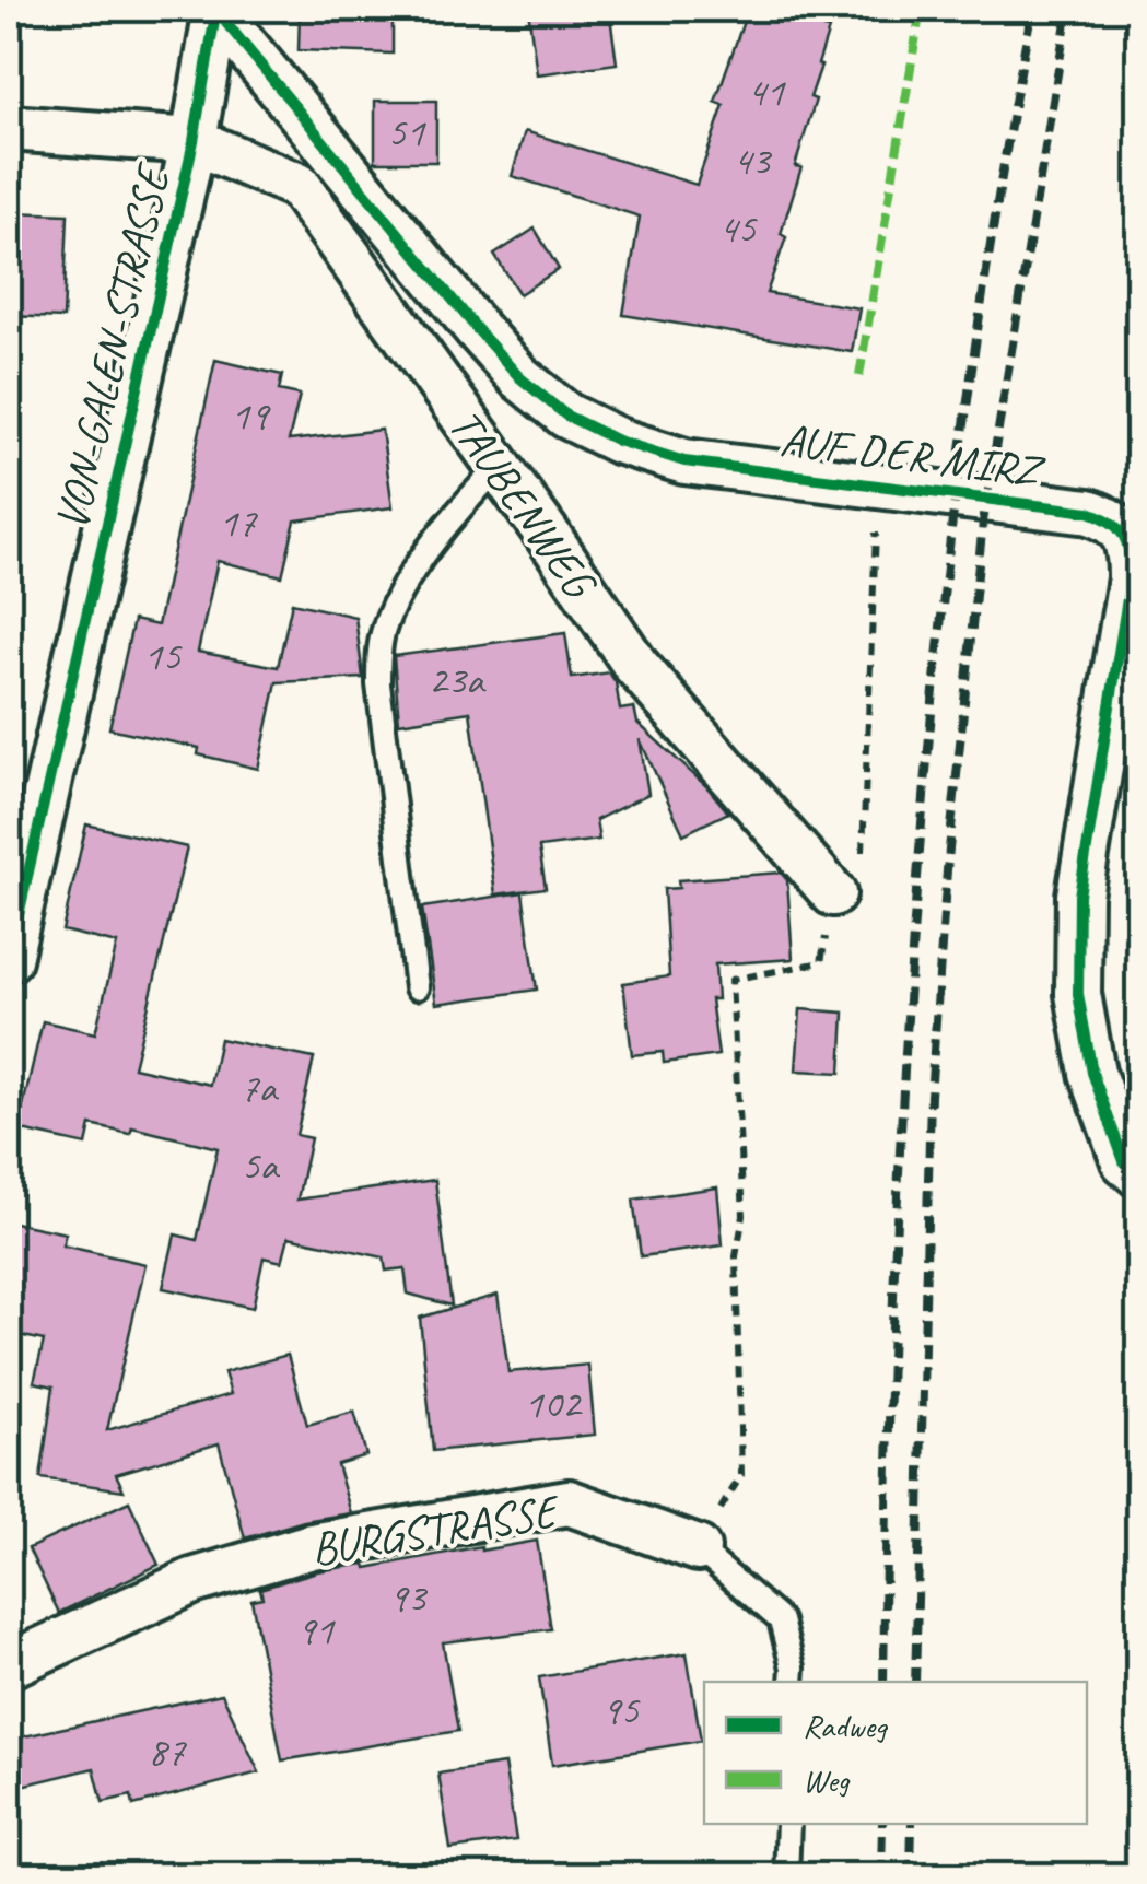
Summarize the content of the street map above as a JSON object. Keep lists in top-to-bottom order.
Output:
{
  "streets": {
    "street": [
      "VON-GALEN-STRASSE",
      "AUF DER MIRZ",
      "TAUBENWEG",
      "BURGSTRASSE"
    ]
  },
  "crossings": [
    ["VON-GALEN-STRASSE", "AUF DER MIRZ"],
    ["VON-GALEN-STRASSE", "TAUBENWEG"]
  ],
  "house_numbers": [
    "41",
    "51",
    "43",
    "45",
    "19",
    "17",
    "15",
    "23a",
    "7a",
    "5a",
    "102",
    "93",
    "91",
    "95",
    "87"
  ],
  "legend": ["Radweg", "Weg"]
}
